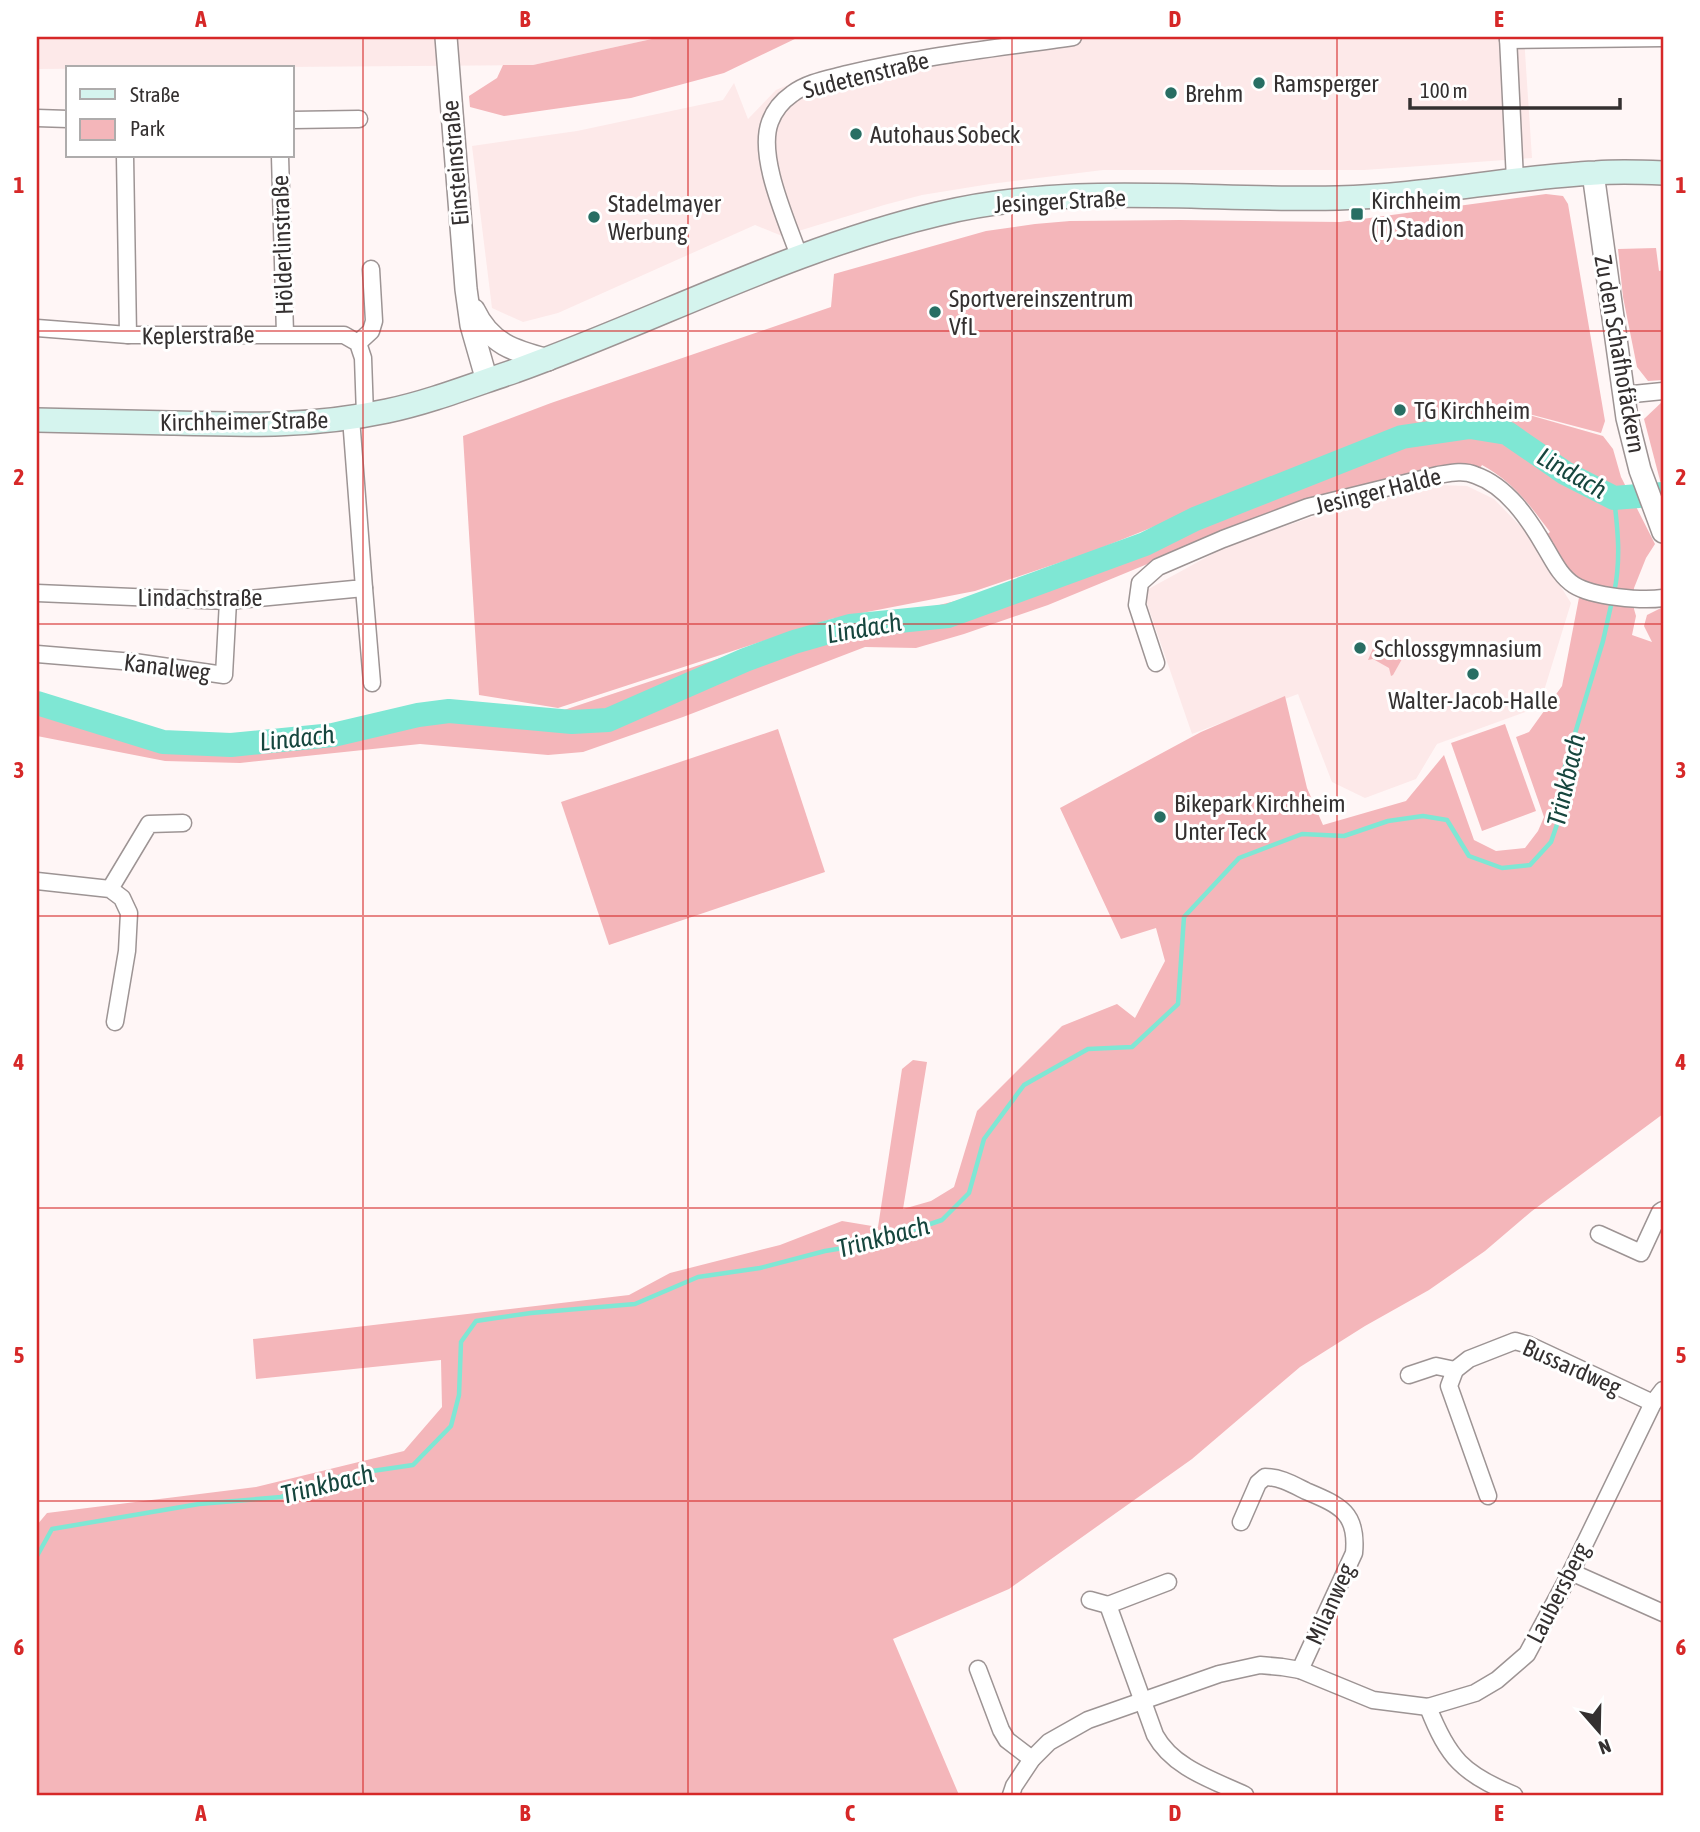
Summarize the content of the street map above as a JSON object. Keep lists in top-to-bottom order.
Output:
{
  "streets": {
    "main road": ["Jesinger Straße", "Kirchheimer Straße"],
    "street": [
      "Sudetenstraße",
      "Einsteinstraße",
      "Hölderlinstraße",
      "Keplerstraße",
      "Zu den Schafhofäckern",
      "Jesinger Halde",
      "Lindachstraße",
      "Kanalweg",
      "Bussardweg",
      "Laubersberg",
      "Milanweg"
    ]
  },
  "crossings": [
    ["Sudetenstraße", "Jesinger Straße"],
    ["Einsteinstraße", "Jesinger Straße"],
    ["Einsteinstraße", "Kirchheimer Straße"],
    ["Jesinger Straße", "Zu den Schafhofäckern"],
    ["Jesinger Straße", "Kirchheimer Straße"],
    ["Hölderlinstraße", "Keplerstraße"],
    ["Lindachstraße", "Kanalweg"],
    ["Bussardweg", "Laubersberg"],
    ["Laubersberg", "Milanweg"]
  ],
  "water": ["Lindach", "Trinkbach"],
  "places": {
    "other": [
      "Ramsperger",
      "Brehm",
      "Autohaus Sobeck",
      "Stadelmayer Werbung",
      "Sportvereinszentrum VfL",
      "TG Kirchheim",
      "Schlossgymnasium",
      "Walter-Jacob-Halle",
      "Bikepark Kirchheim Unter Teck"
    ],
    "transit": ["Kirchheim (T) Stadion"]
  },
  "legend": ["Straße", "Park"],
  "scale_bar": "100 m",
  "north": "bottom",
  "grid": {
    "columns": [
      "A",
      "B",
      "C",
      "D",
      "E"
    ],
    "rows": [
      "1",
      "2",
      "3",
      "4",
      "5",
      "6"
    ]
  }
}
